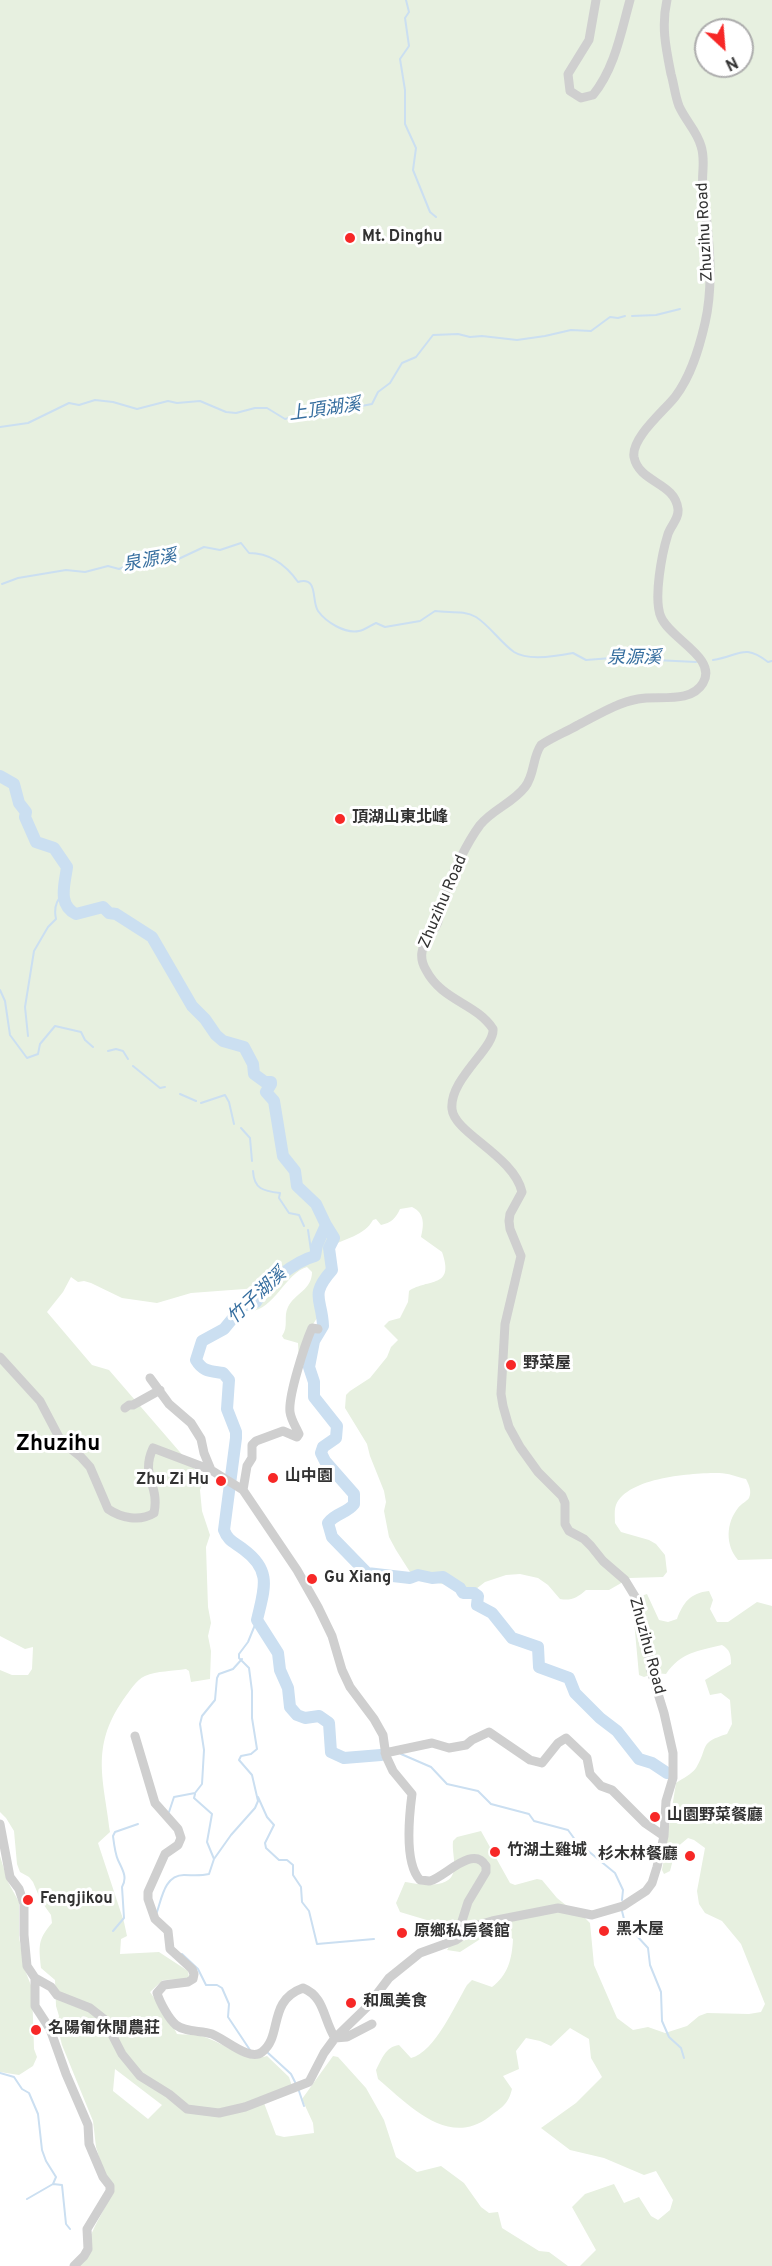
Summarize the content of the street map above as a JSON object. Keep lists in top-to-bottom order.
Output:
{
  "streets": {
    "street": ["Zhuzihu Road"]
  },
  "districts": ["Zhuzihu"],
  "water": ["上頂湖溪", "泉源溪", "竹子湖溪"],
  "places": [
    "Mt. Dinghu",
    "頂湖山東北峰",
    "野菜屋",
    "山中園",
    "Zhu Zi Hu",
    "Gu Xiang",
    "山園野菜餐廳",
    "竹湖土雞城",
    "杉木林餐廳",
    "Fengjikou",
    "黑木屋",
    "原鄉私房餐館",
    "和風美食",
    "名陽匍休閒農莊"
  ],
  "north": "bottom right"
}
